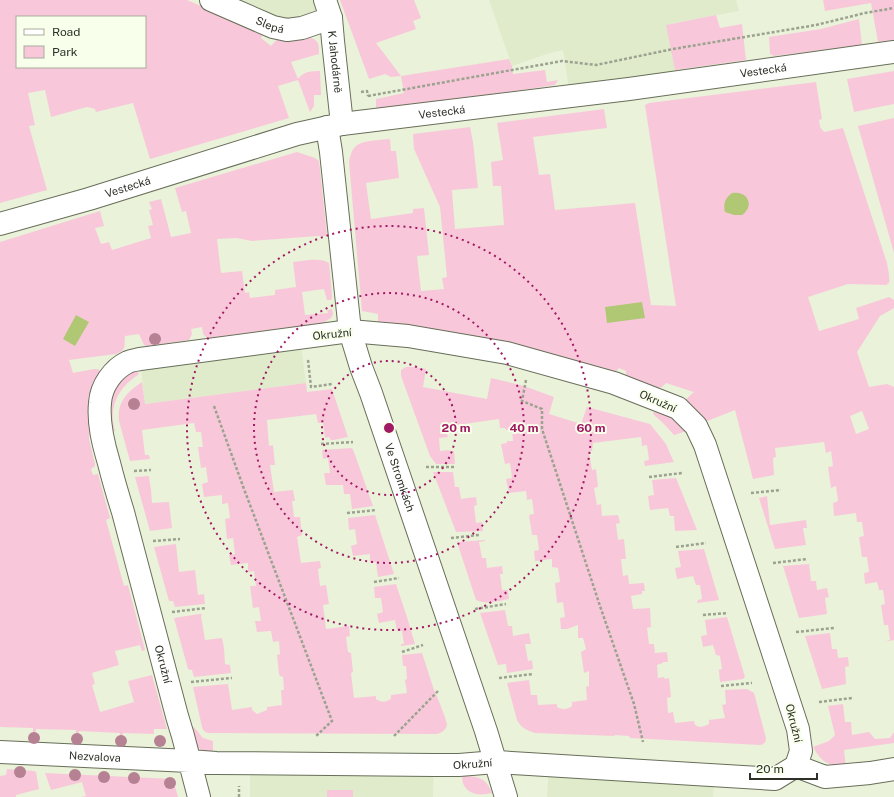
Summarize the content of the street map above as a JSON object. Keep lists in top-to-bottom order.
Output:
{
  "streets": {
    "street": [
      "Slepá",
      "K Jahodárně",
      "Vestecká",
      "Okružní",
      "Ve Stromkách",
      "Nezvalova"
    ]
  },
  "crossings": [
    ["Slepá", "K Jahodárně"],
    ["K Jahodárně", "Vestecká"],
    ["K Jahodárně", "Ve Stromkách"],
    ["Vestecká", "Ve Stromkách"],
    ["Okružní", "Ve Stromkách"],
    ["Okružní", "Nezvalova"]
  ],
  "legend": ["Road", "Park"],
  "scale_bar": "20 m",
  "rings": ["20 m", "40 m", "60 m"]
}
